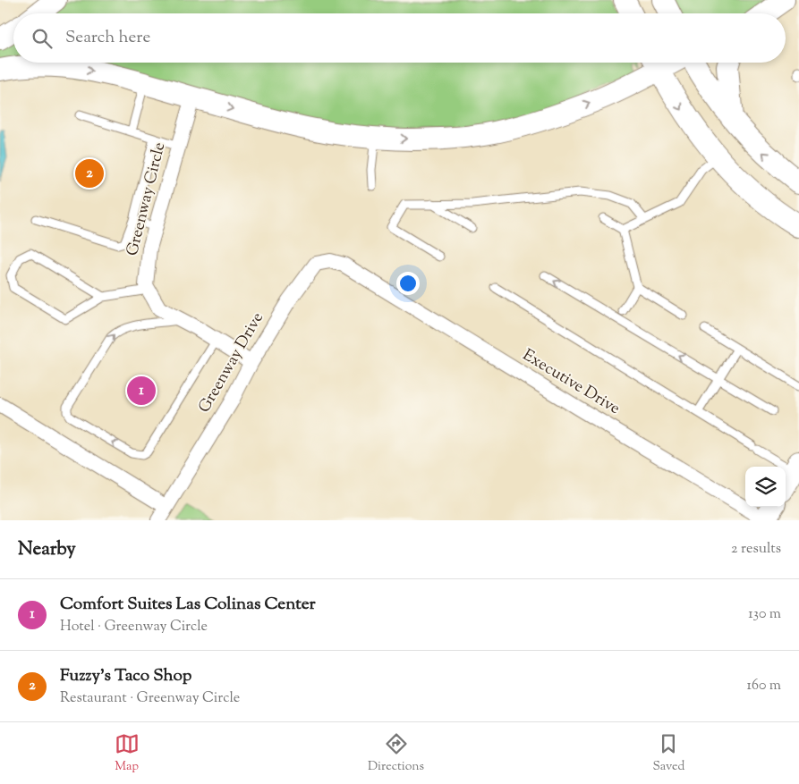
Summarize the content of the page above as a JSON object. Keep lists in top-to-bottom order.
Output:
{
  "streets": {
    "street": ["Greenway Circle", "Greenway Drive", "Executive Drive"]
  },
  "crossings": [
    ["Greenway Circle", "Greenway Drive"],
    ["Greenway Drive", "Executive Drive"]
  ],
  "page": {
    "search": "Search here",
    "pins": ["2", "1"],
    "heading": ["Nearby", "2 results"],
    "list": [
      {
        "mark": "1",
        "name": "Comfort Suites Las Colinas Center",
        "note": "Hotel · Greenway Circle",
        "value": "130 m"
      },
      {
        "mark": "2",
        "name": "Fuzzy's Taco Shop",
        "note": "Restaurant · Greenway Circle",
        "value": "160 m"
      }
    ],
    "nav": ["Map", "Directions", "Saved"]
  }
}
